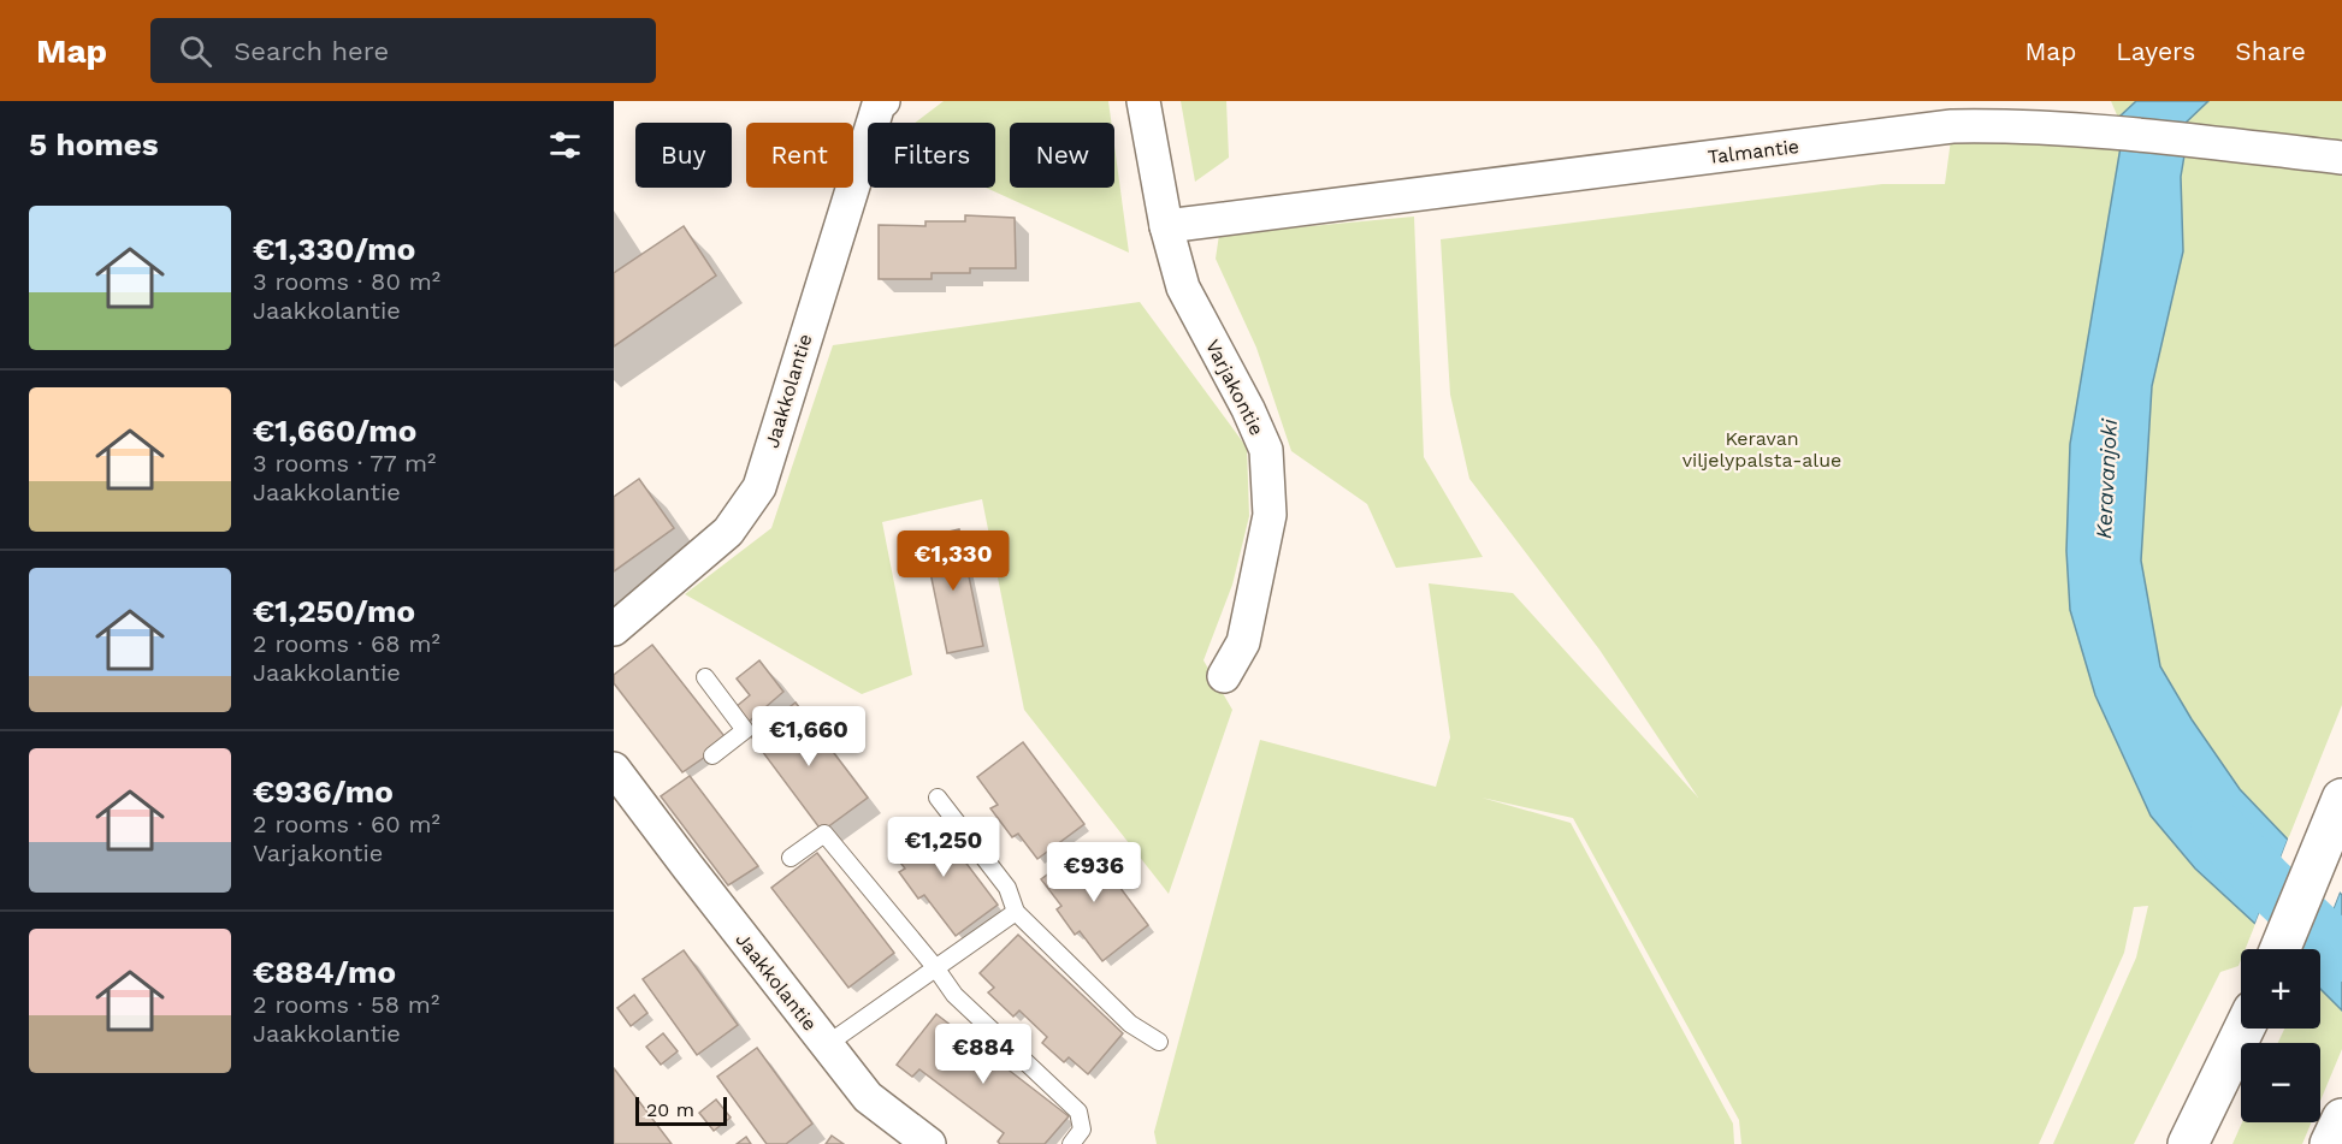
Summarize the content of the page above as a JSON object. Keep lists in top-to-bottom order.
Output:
{
  "streets": {
    "street": ["Talmantie", "Varjakontie", "Jaakkolantie"]
  },
  "crossings": [
    ["Talmantie", "Varjakontie"]
  ],
  "water": ["Keravanjoki"],
  "parks": ["Keravan viljelypalsta-alue"],
  "scale_bar": "20 m",
  "page": {
    "header": "Map",
    "search": "Search here",
    "nav": ["Map", "Layers", "Share"],
    "heading": "5 homes",
    "chip": [
      "Buy",
      "Rent",
      "Filters",
      "New"
    ],
    "list": [
      {
        "name": "€1,330/mo",
        "note": "3 rooms · 80 m² · Jaakkolantie"
      },
      {
        "name": "€1,660/mo",
        "note": "3 rooms · 77 m² · Jaakkolantie"
      },
      {
        "name": "€1,250/mo",
        "note": "2 rooms · 68 m² · Jaakkolantie"
      },
      {
        "name": "€936/mo",
        "note": "2 rooms · 60 m² · Varjakontie"
      },
      {
        "name": "€884/mo",
        "note": "2 rooms · 58 m² · Jaakkolantie"
      }
    ],
    "price": [
      "€1,330",
      "€1,660",
      "€1,250",
      "€936",
      "€884"
    ],
    "map_buttons": ["+", "−"],
    "scale": "20 m"
  }
}
